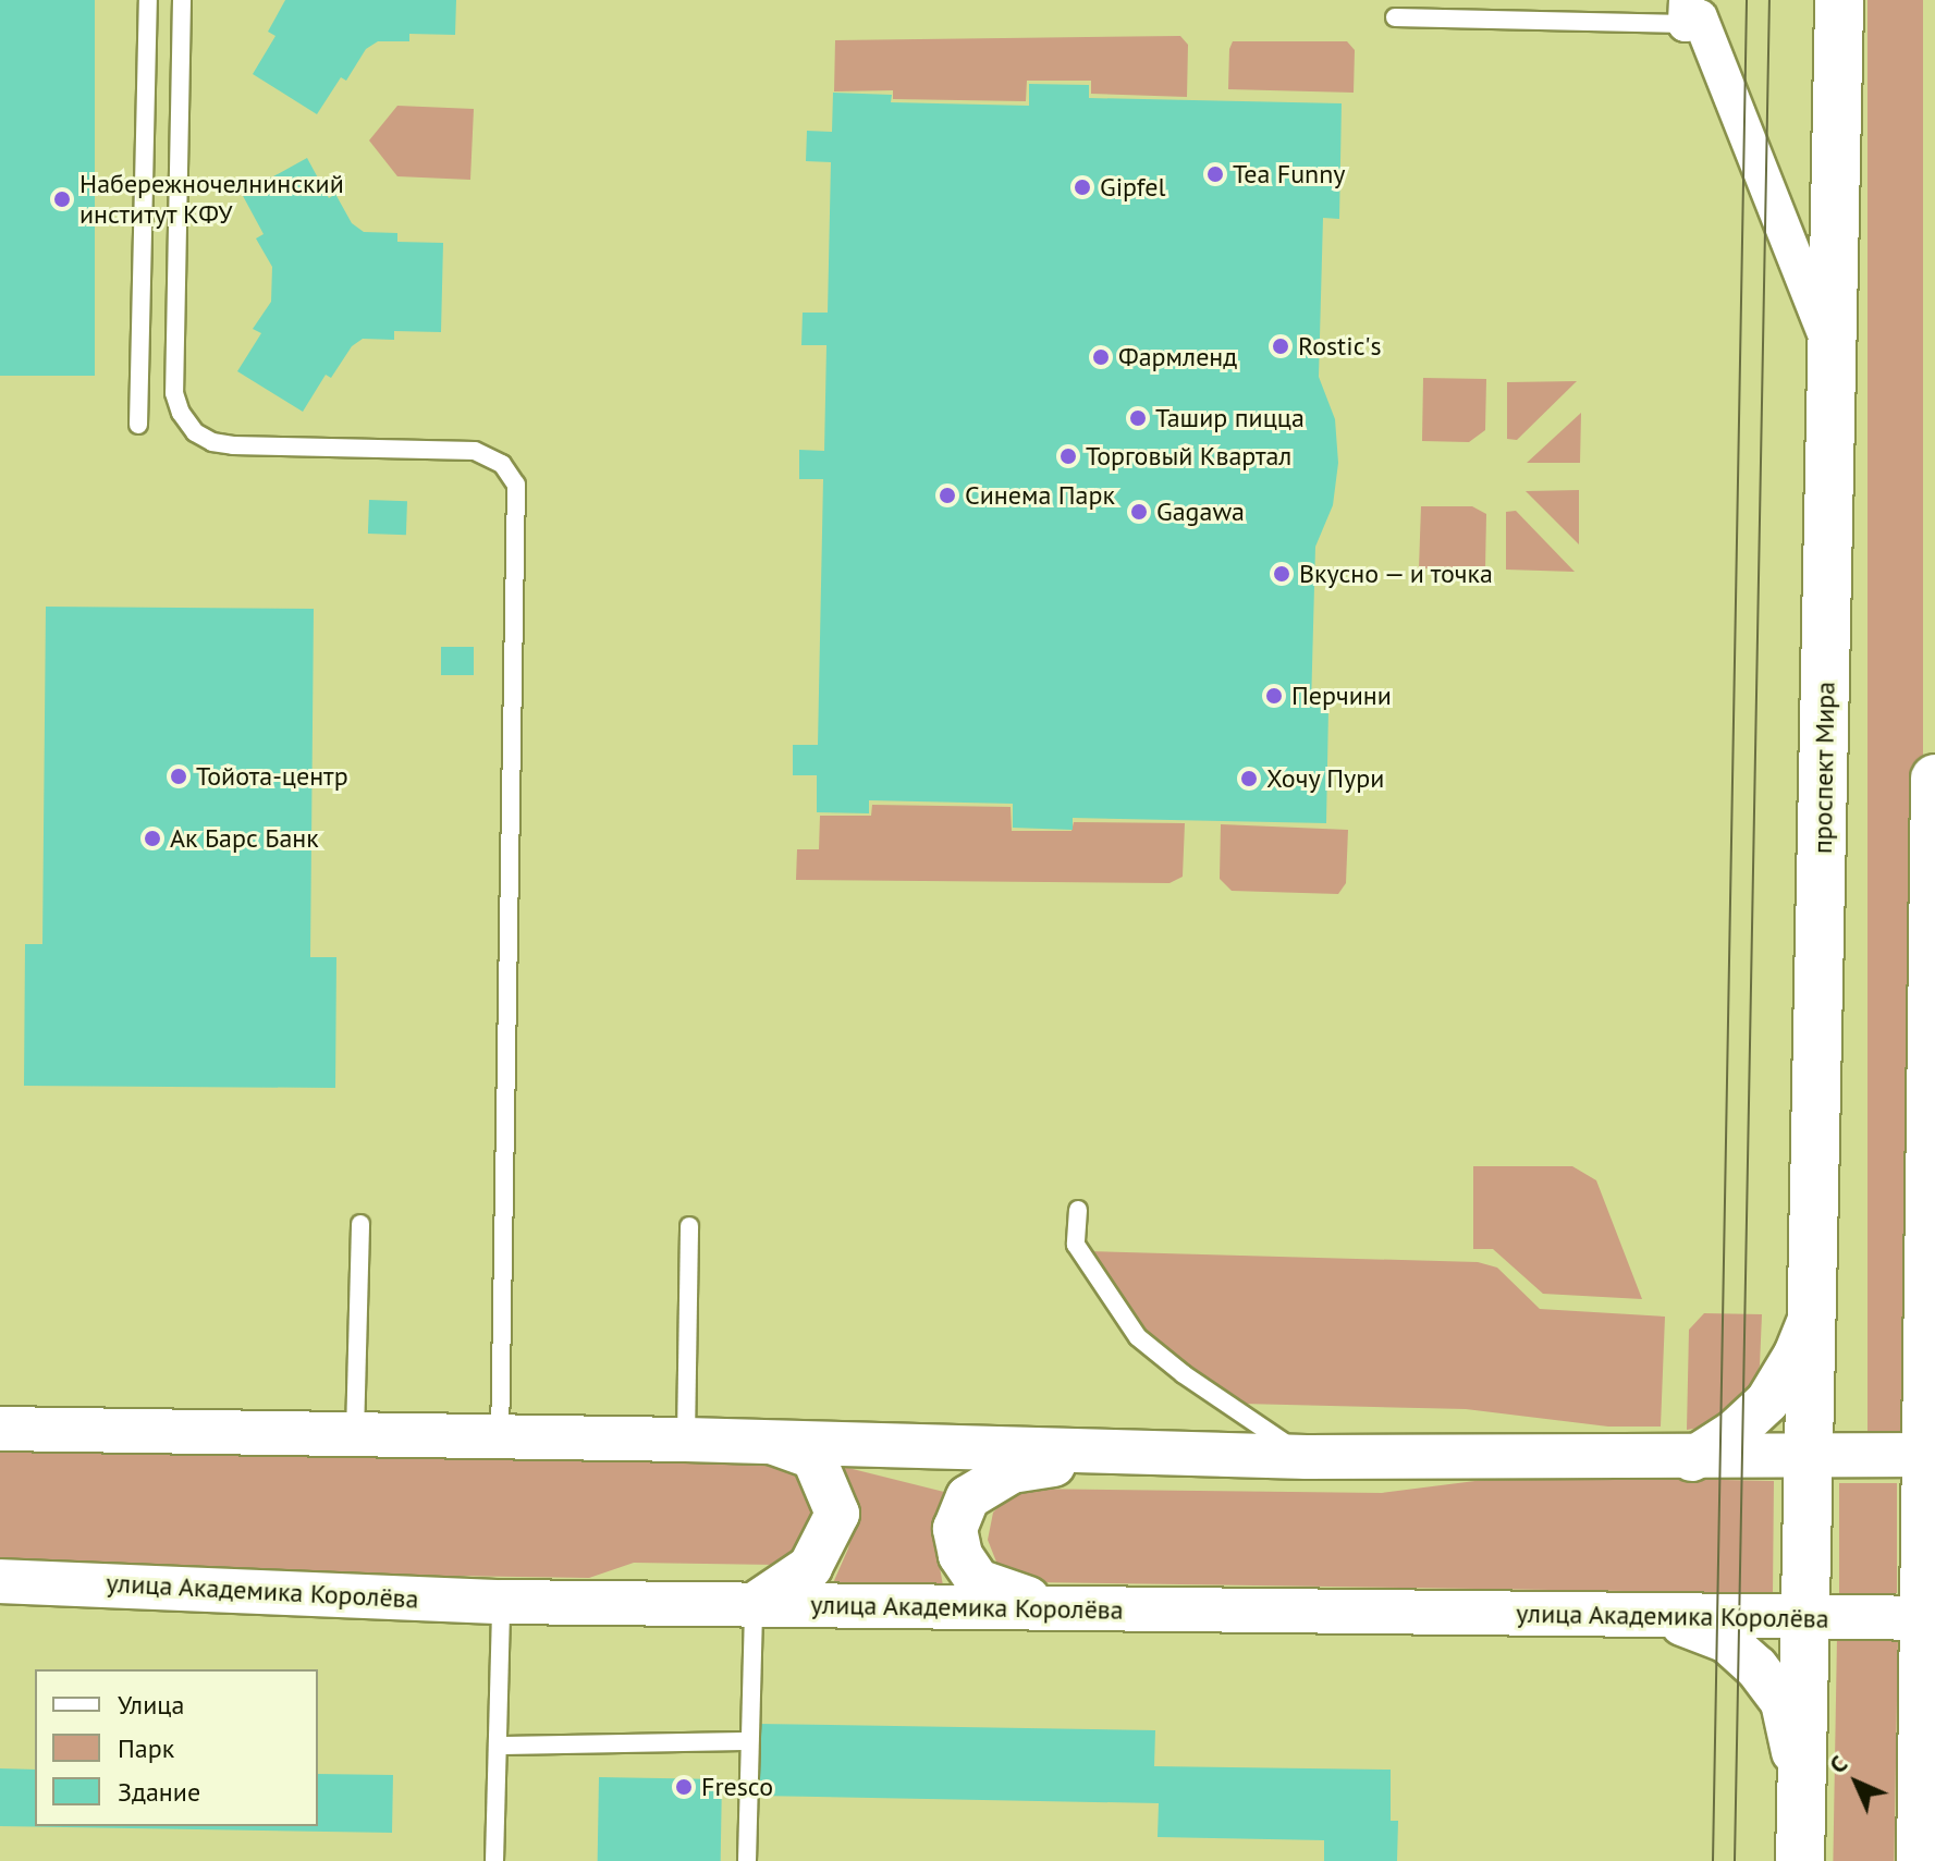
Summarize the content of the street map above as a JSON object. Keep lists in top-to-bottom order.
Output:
{
  "streets": {
    "main road": ["проспект Мира"],
    "street": ["улица Академика Королёва"]
  },
  "crossings": [
    ["проспект Мира", "улица Академика Королёва"]
  ],
  "places": [
    "Tea Funny",
    "Gipfel",
    "Набережночелнинский институт КФУ",
    "Rostiс's",
    "Фармленд",
    "Ташир пицца",
    "Торговый Квартал",
    "Синема Парк",
    "Gagawa",
    "Вкусно — и точка",
    "Перчини",
    "Тойота-центр",
    "Хочу Пури",
    "Ак Барс Банк",
    "Fresco"
  ],
  "legend": ["Улица", "Парк", "Здание"],
  "north": "top left"
}
